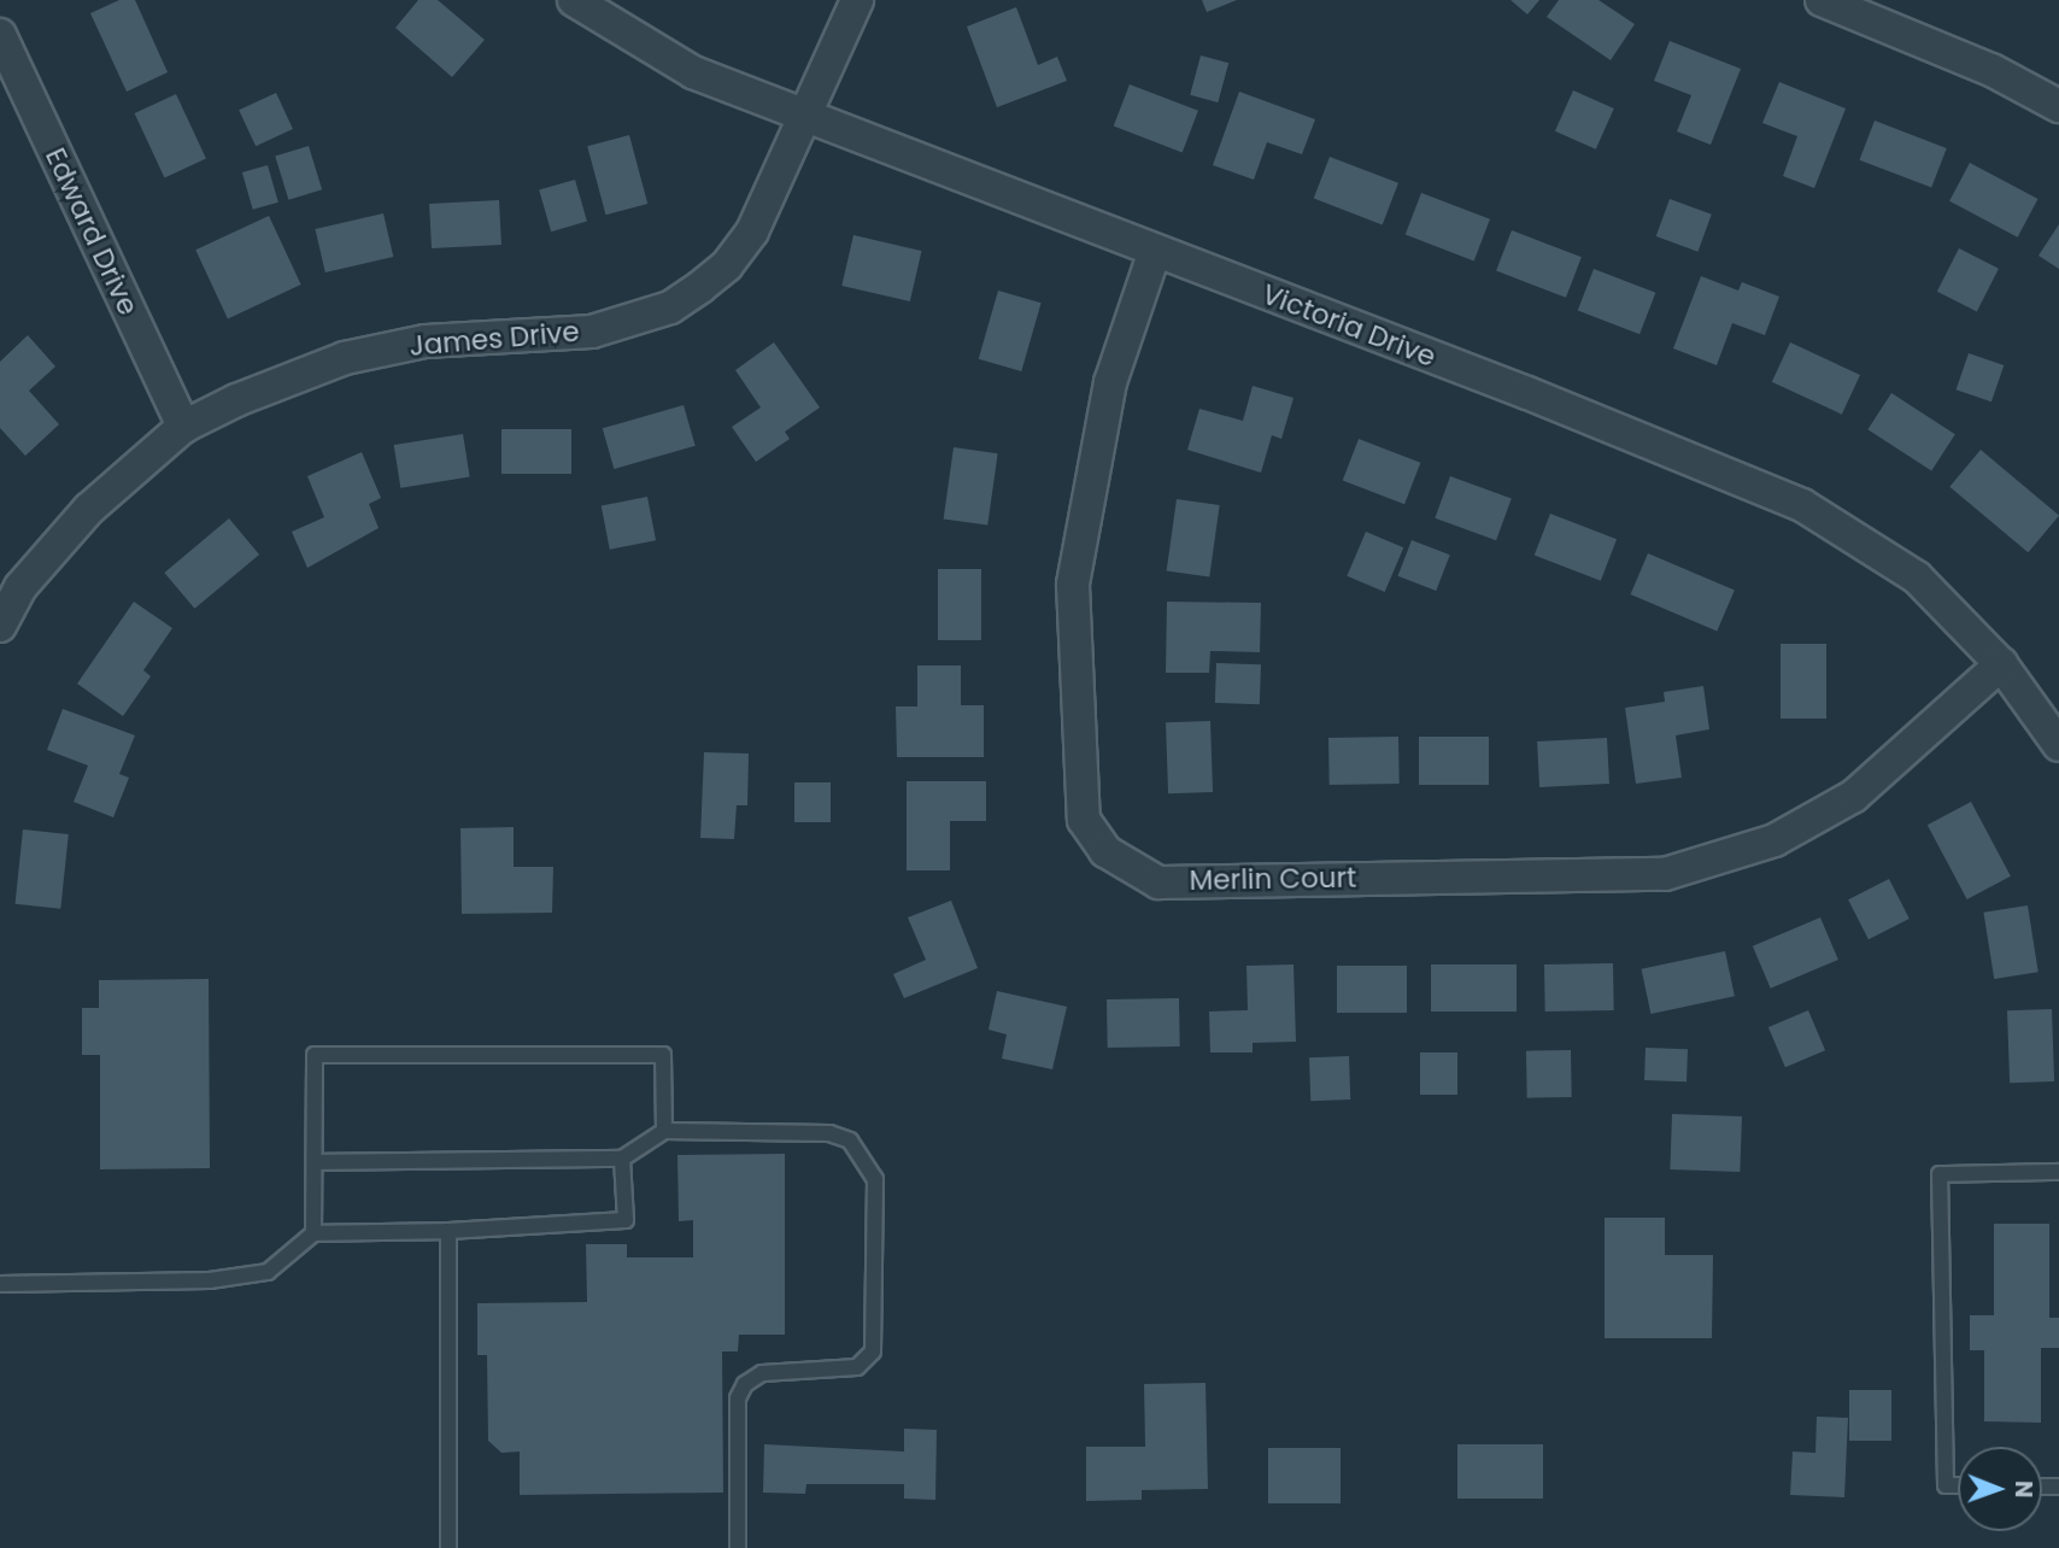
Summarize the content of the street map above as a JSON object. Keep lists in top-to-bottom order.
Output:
{
  "streets": {
    "street": [
      "Edward Drive",
      "Victoria Drive",
      "James Drive",
      "Merlin Court"
    ]
  },
  "crossings": [
    ["Edward Drive", "James Drive"],
    ["Victoria Drive", "James Drive"],
    ["Victoria Drive", "Merlin Court"]
  ],
  "north": "right"
}
